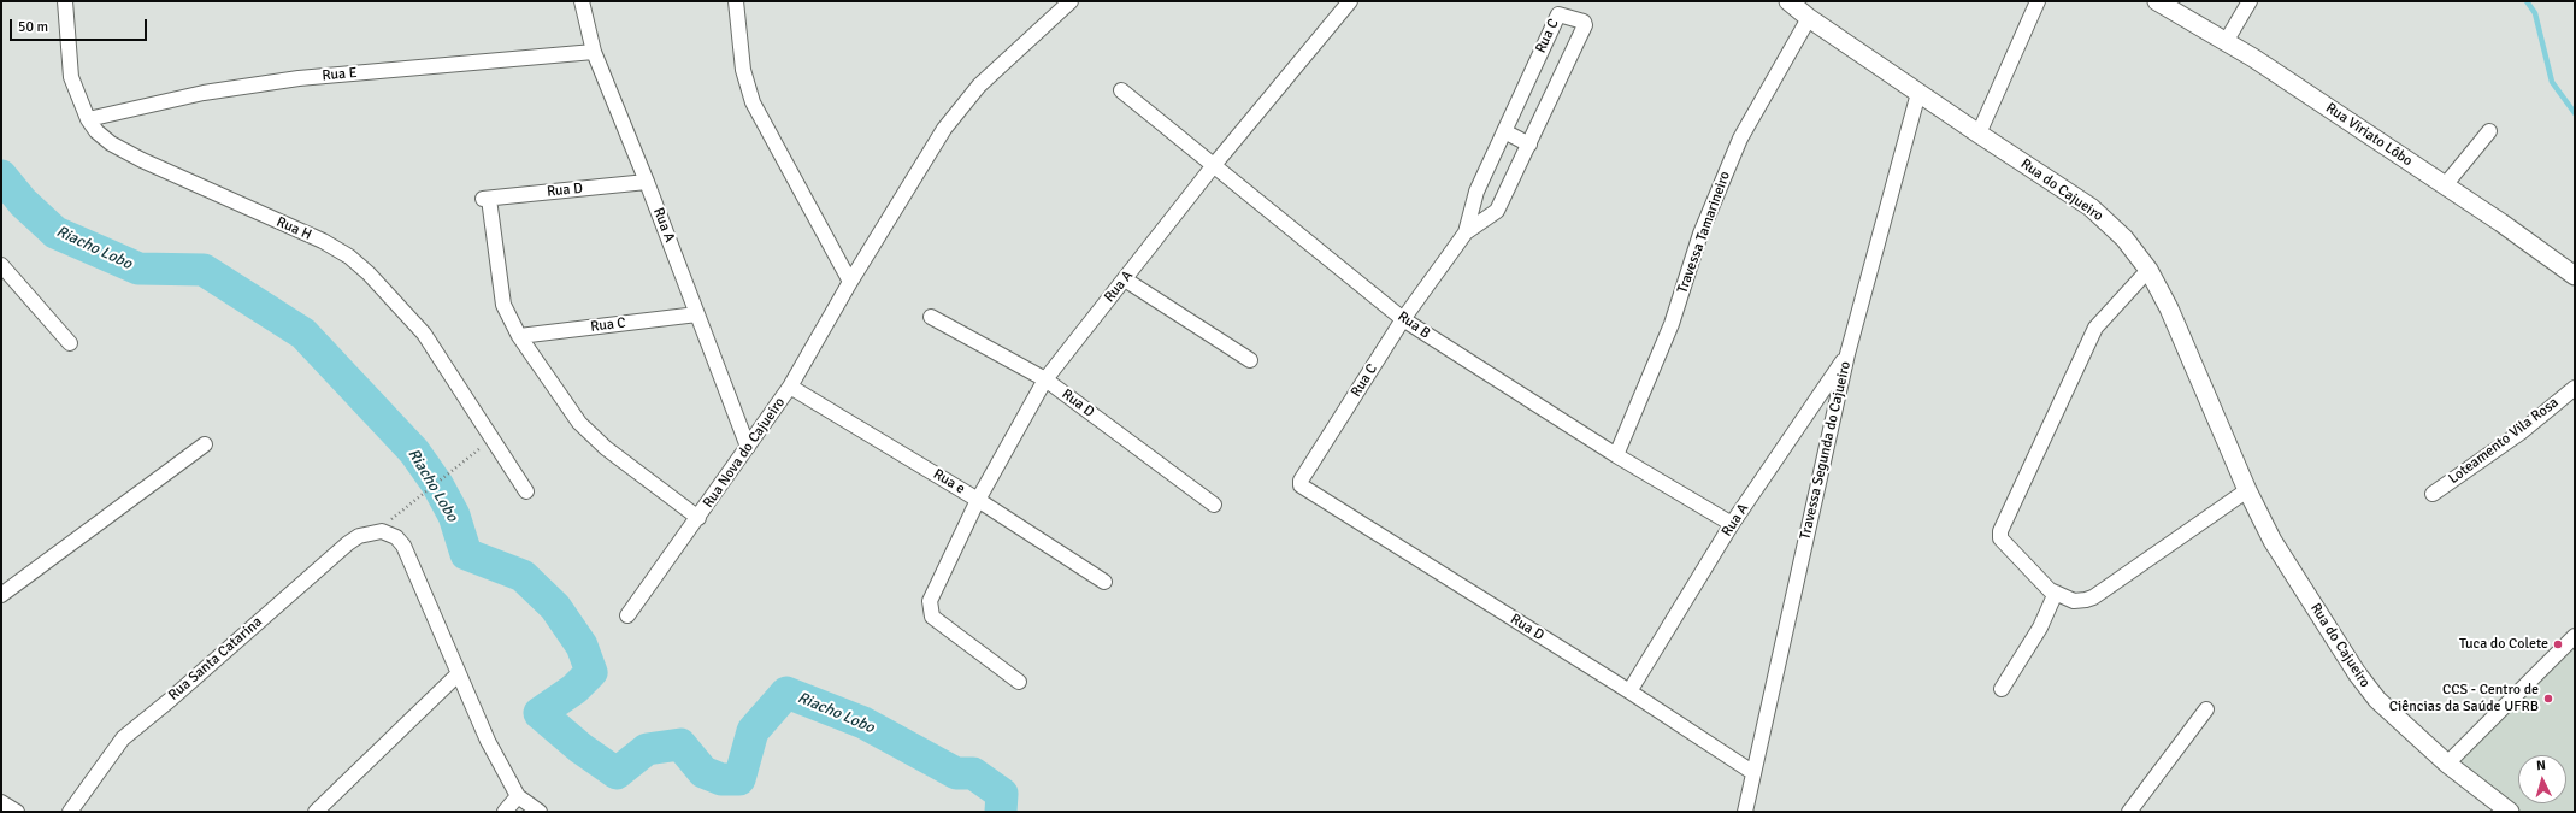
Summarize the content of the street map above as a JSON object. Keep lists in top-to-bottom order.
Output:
{
  "streets": {
    "street": [
      "Rua C",
      "Rua E",
      "Rua Viriato Lôbo",
      "Rua D",
      "Rua do Cajueiro",
      "Rua A",
      "Rua H",
      "Travessa Tamarineiro",
      "Rua B",
      "Loteamento Vila Rosa",
      "Travessa Segunda do Cajueiro",
      "Rua Nova do Cajueiro",
      "Rua e",
      "Rua Santa Catarina"
    ]
  },
  "crossings": [
    ["Rua C", "Rua D"],
    ["Rua C", "Rua A"],
    ["Rua C", "Rua B"],
    ["Rua E", "Rua A"],
    ["Rua E", "Rua H"],
    ["Rua D", "Rua A"],
    ["Rua D", "Travessa Segunda do Cajueiro"],
    ["Rua do Cajueiro", "Travessa Tamarineiro"],
    ["Rua do Cajueiro", "Travessa Segunda do Cajueiro"],
    ["Rua A", "Rua B"],
    ["Rua A", "Travessa Segunda do Cajueiro"],
    ["Rua A", "Rua Nova do Cajueiro"],
    ["Rua A", "Rua e"],
    ["Travessa Tamarineiro", "Rua B"],
    ["Rua Nova do Cajueiro", "Rua e"]
  ],
  "water": ["Riacho Lobo"],
  "places": ["Tuca do Colete", "CCS - Centro de Ciências da Saúde UFRB"],
  "scale_bar": "50 m",
  "north": "top"
}
